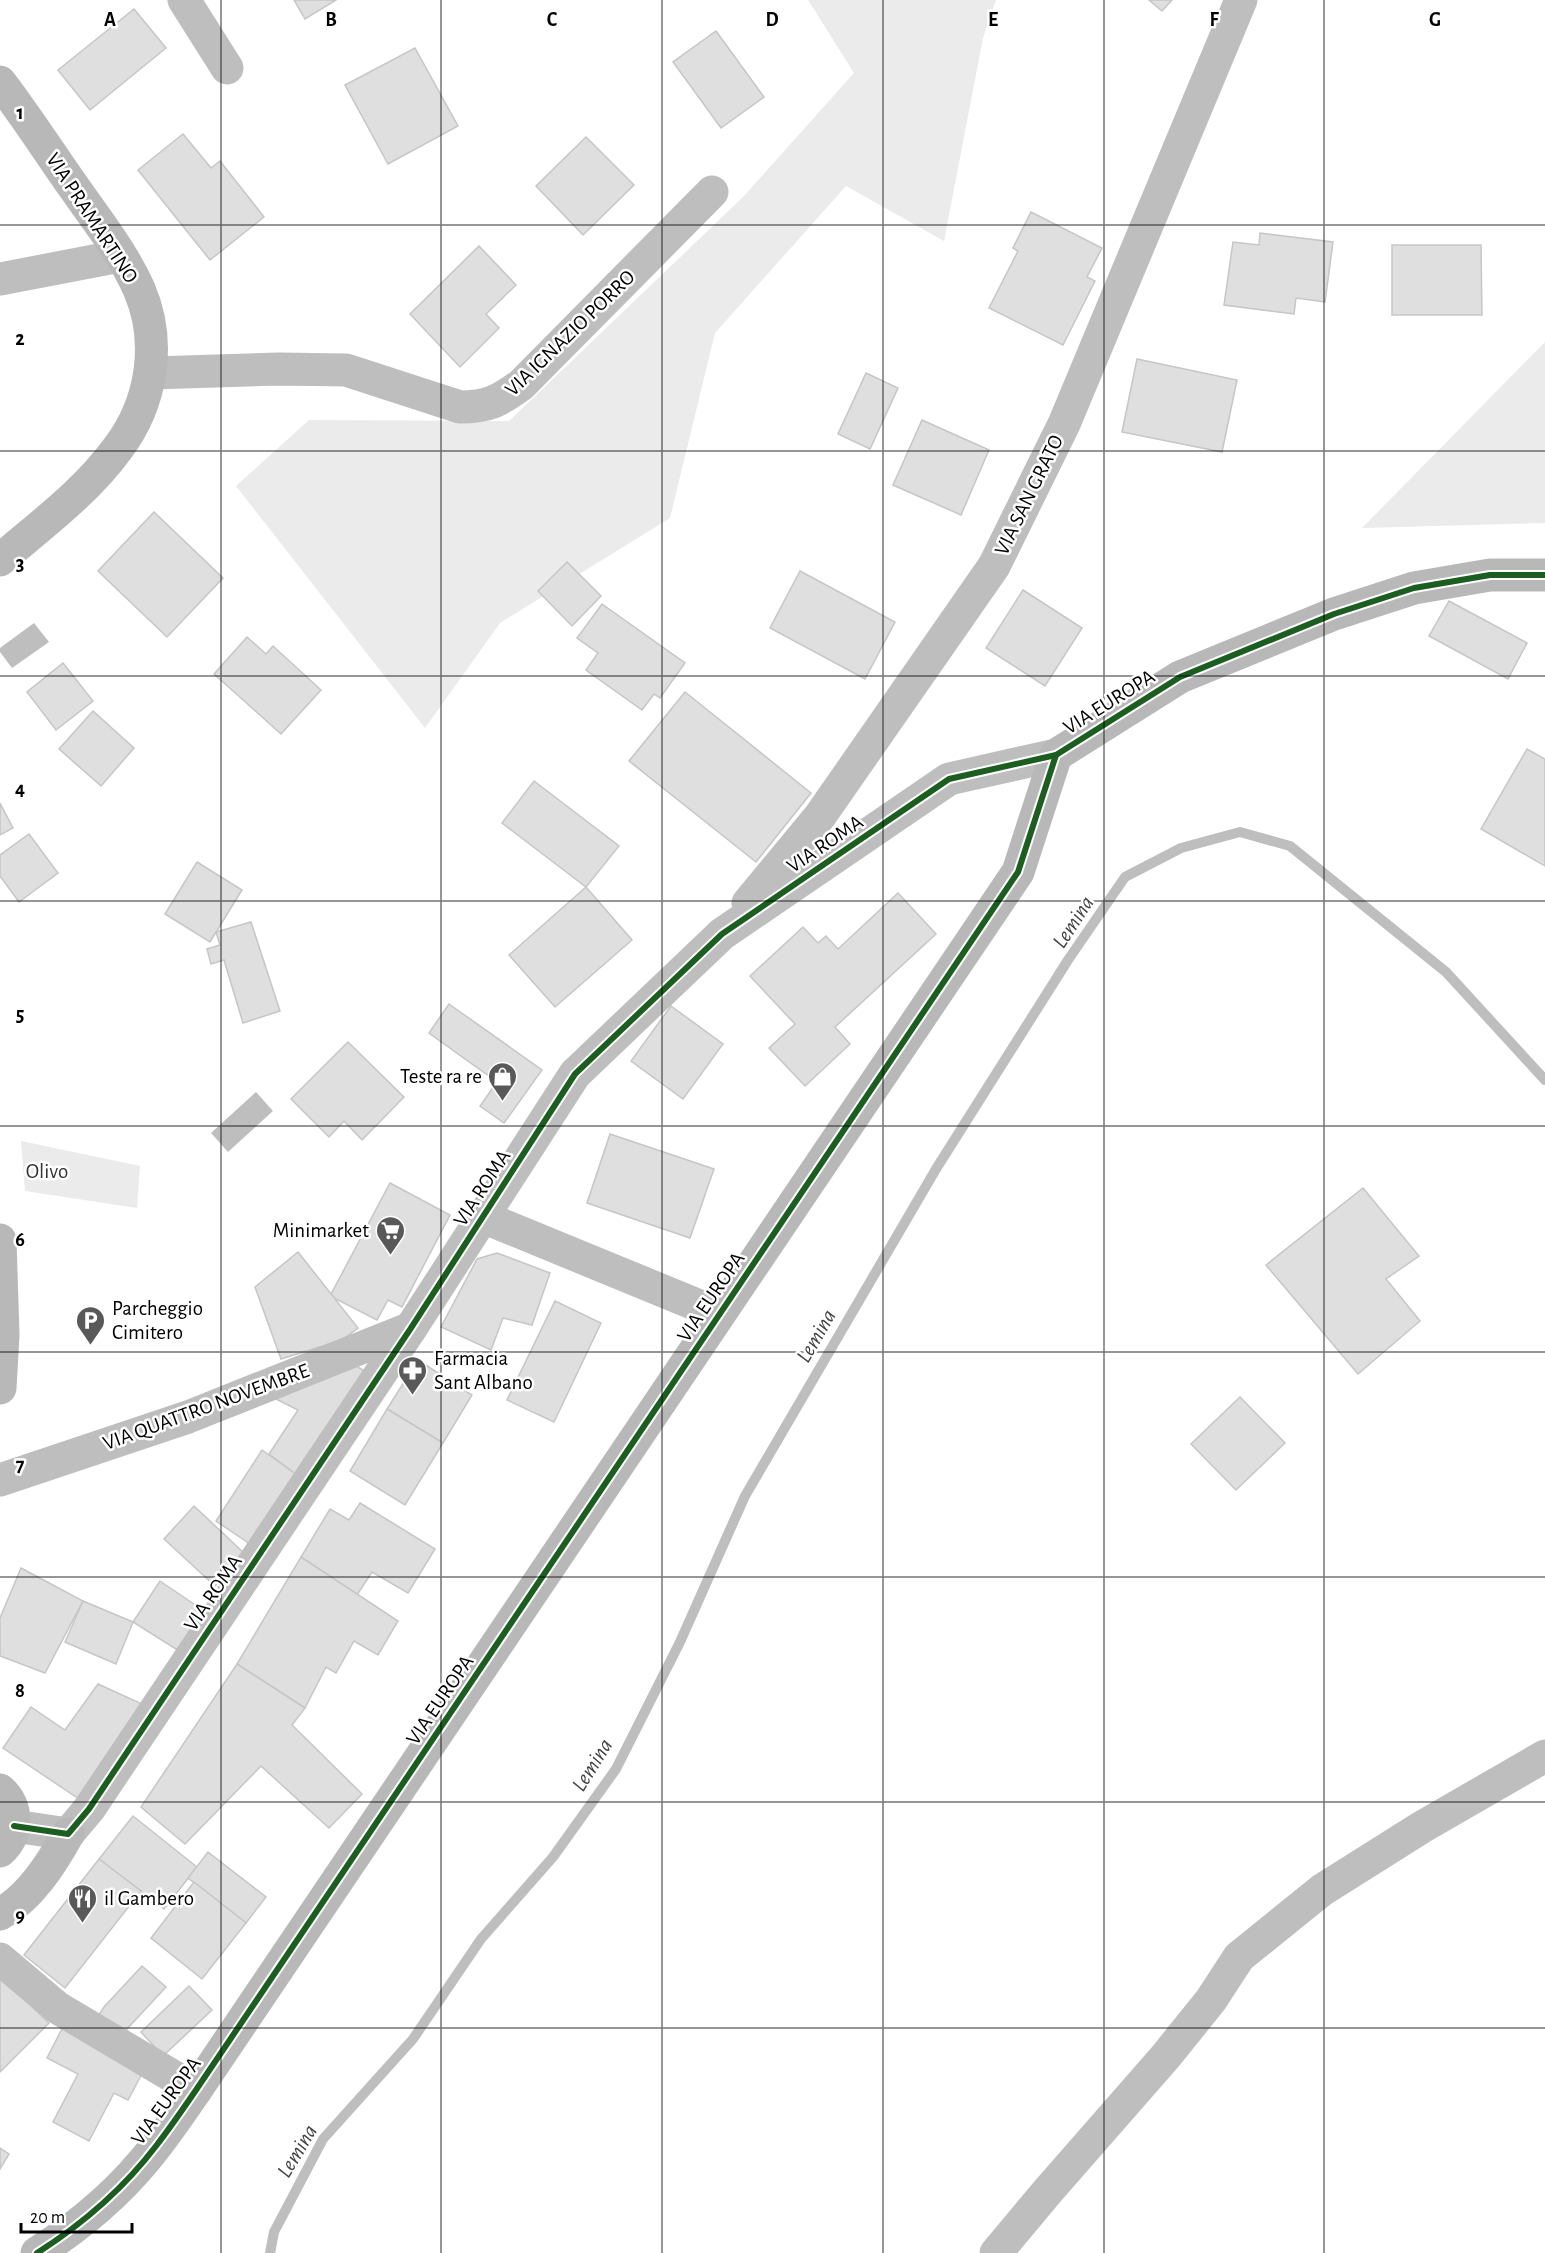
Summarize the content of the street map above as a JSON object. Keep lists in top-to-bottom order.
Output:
{
  "streets": {
    "street": [
      "VIA PRAMARTINO",
      "VIA IGNAZIO PORRO",
      "VIA SAN GRATO",
      "VIA EUROPA",
      "VIA ROMA",
      "VIA QUATTRO NOVEMBRE"
    ]
  },
  "crossings": [
    ["VIA PRAMARTINO", "VIA IGNAZIO PORRO"],
    ["VIA SAN GRATO", "VIA ROMA"],
    ["VIA EUROPA", "VIA ROMA"],
    ["VIA ROMA", "VIA QUATTRO NOVEMBRE"]
  ],
  "water": ["Lemina"],
  "parks": ["Olivo"],
  "places": {
    "shop": ["Teste ra re"],
    "supermarket": ["Minimarket"],
    "parking": ["Parcheggio Cimitero"],
    "pharmacy": ["Farmacia Sant Albano"],
    "restaurant": ["il Gambero"]
  },
  "scale_bar": "20 m",
  "grid": {
    "columns": [
      "A",
      "B",
      "C",
      "D",
      "E",
      "F",
      "G"
    ],
    "rows": [
      "1",
      "2",
      "3",
      "4",
      "5",
      "6",
      "7",
      "8",
      "9"
    ]
  }
}
